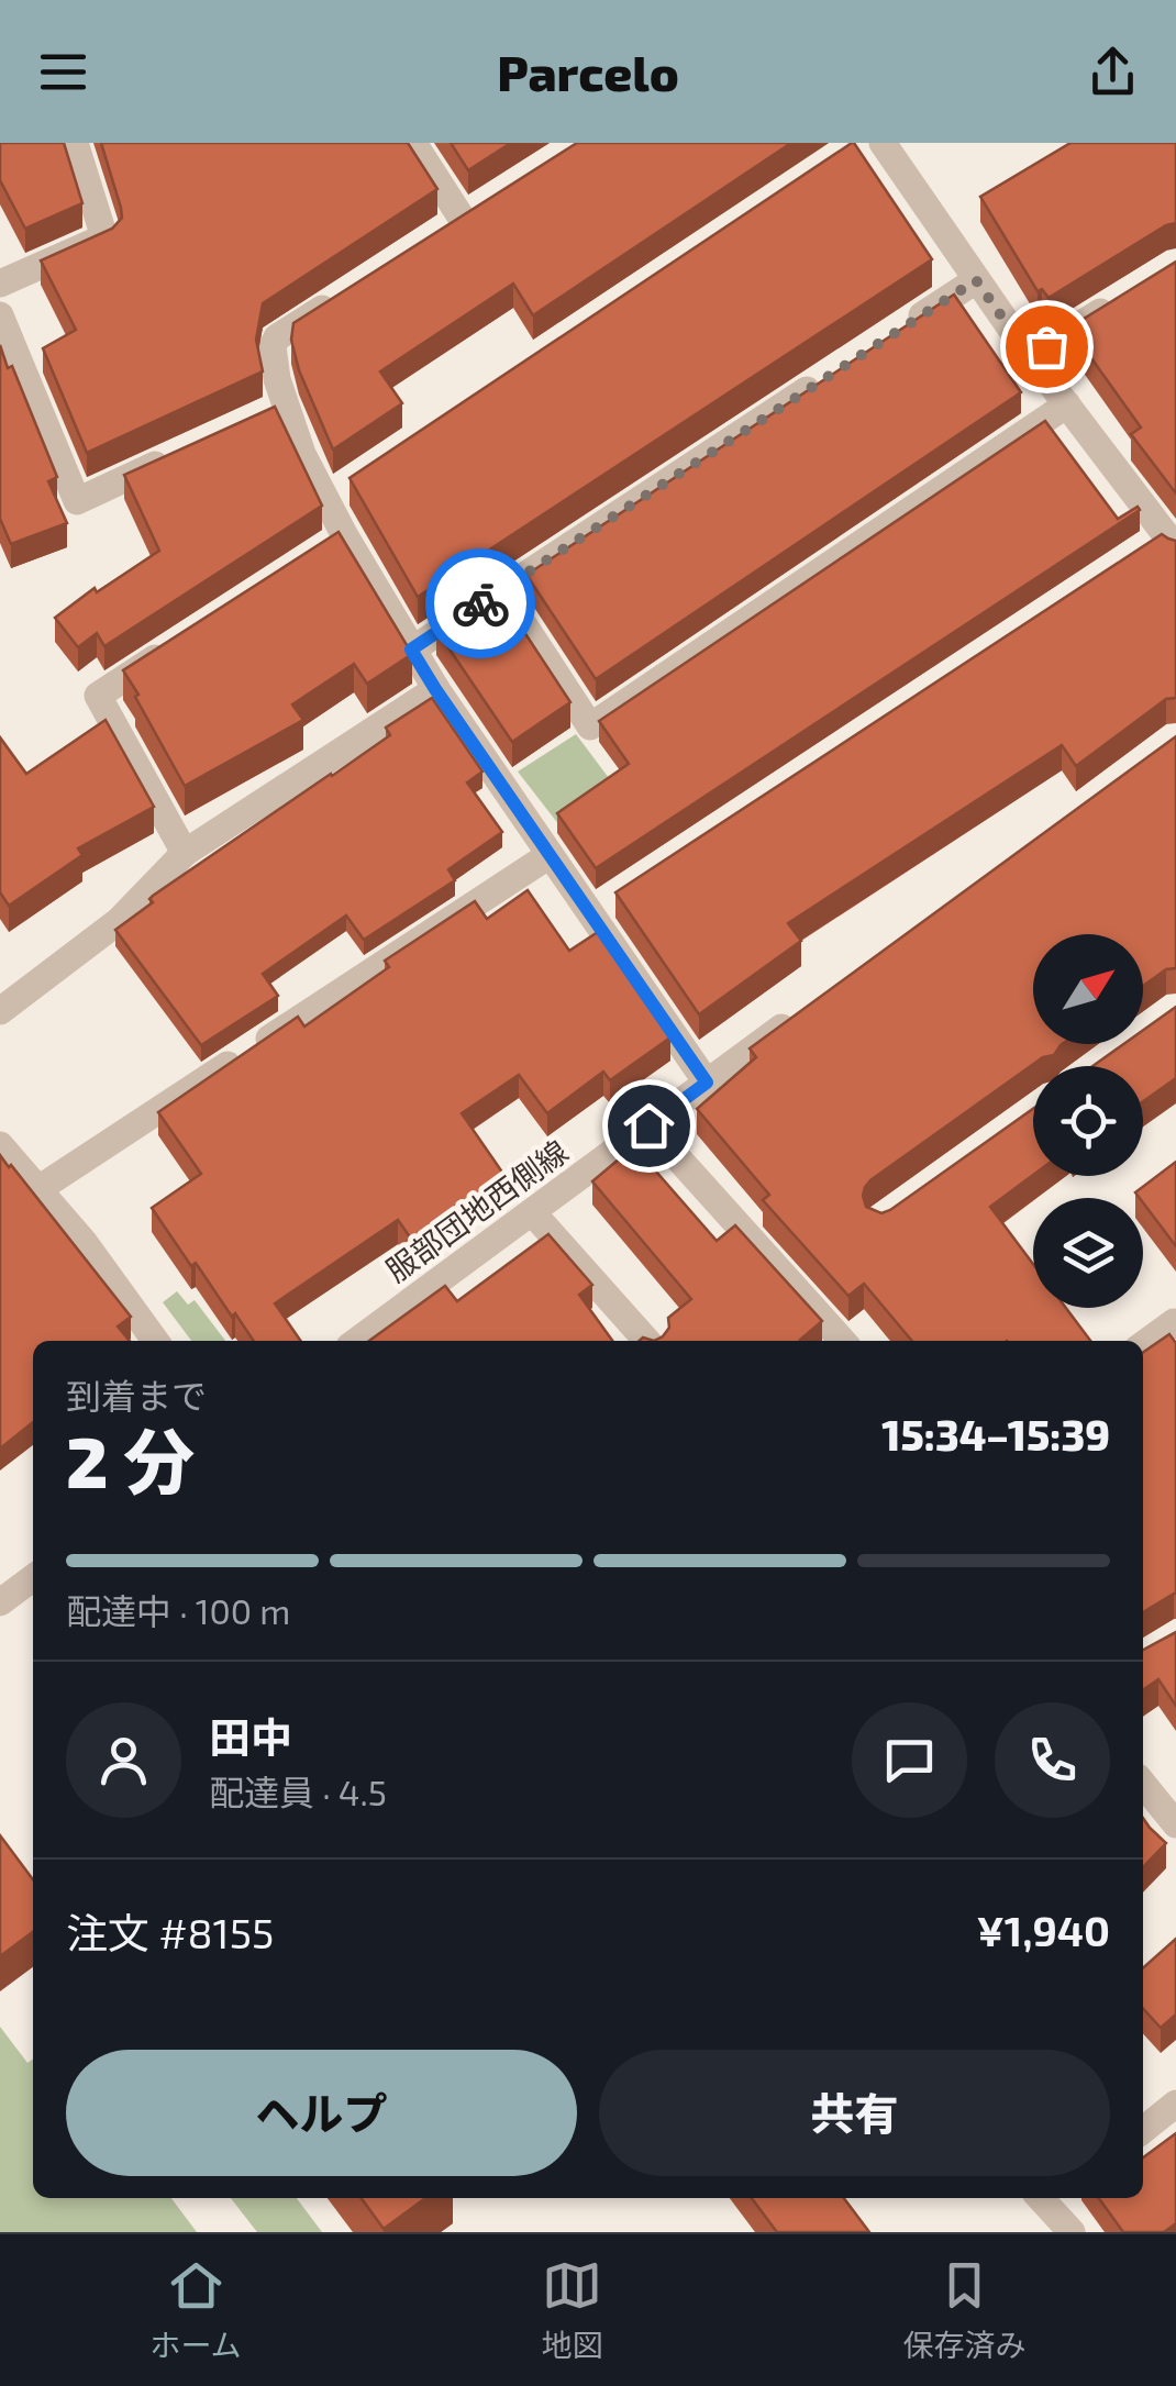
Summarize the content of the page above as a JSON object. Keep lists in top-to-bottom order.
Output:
{
  "streets": {
    "street": ["服部団地西側線"]
  },
  "north": "top right",
  "page": {
    "header": "Parcelo",
    "heading": ["2 分", "到着まで", "15:34–15:39"],
    "panel": [
      "田中",
      "配達員 · 4.5",
      "注文 #8155",
      "¥1,940"
    ],
    "bar": "配達中 · 100 m",
    "buttons": ["ヘルプ", "共有"],
    "tabs": ["ホーム", "地図", "保存済み"]
  }
}
